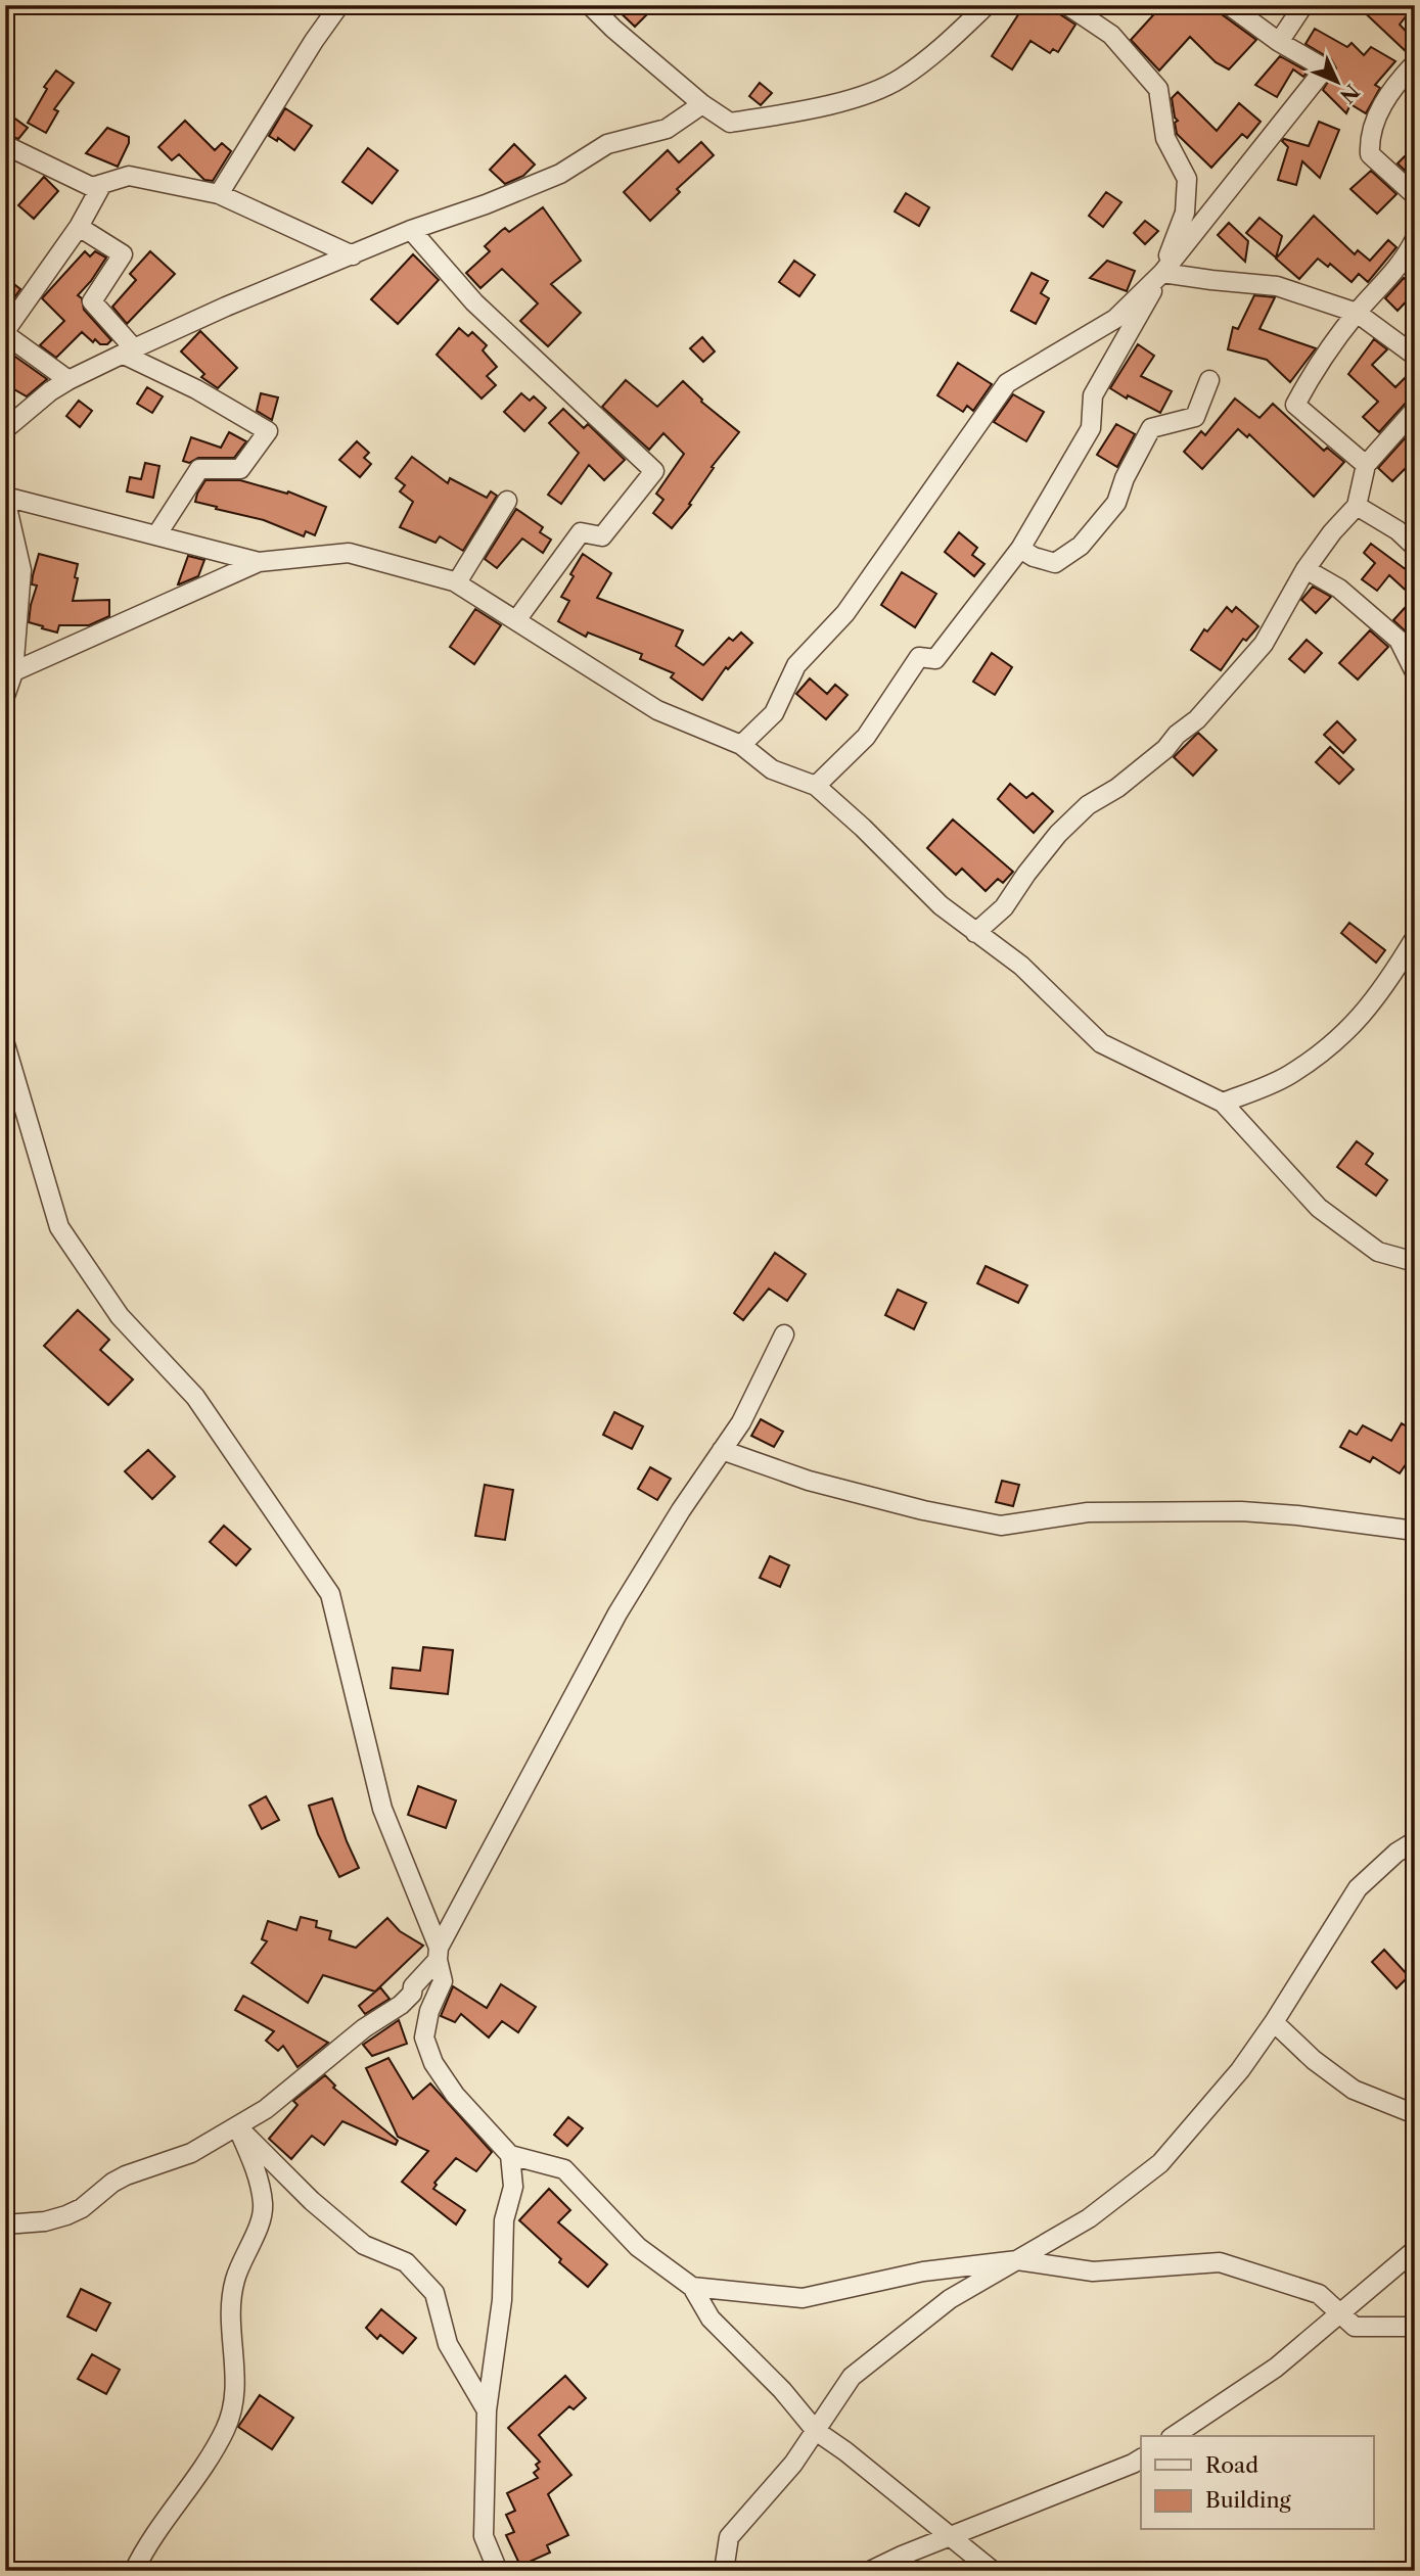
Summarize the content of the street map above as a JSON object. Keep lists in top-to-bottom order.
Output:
{
  "legend": ["Road", "Building"],
  "north": "bottom right"
}
